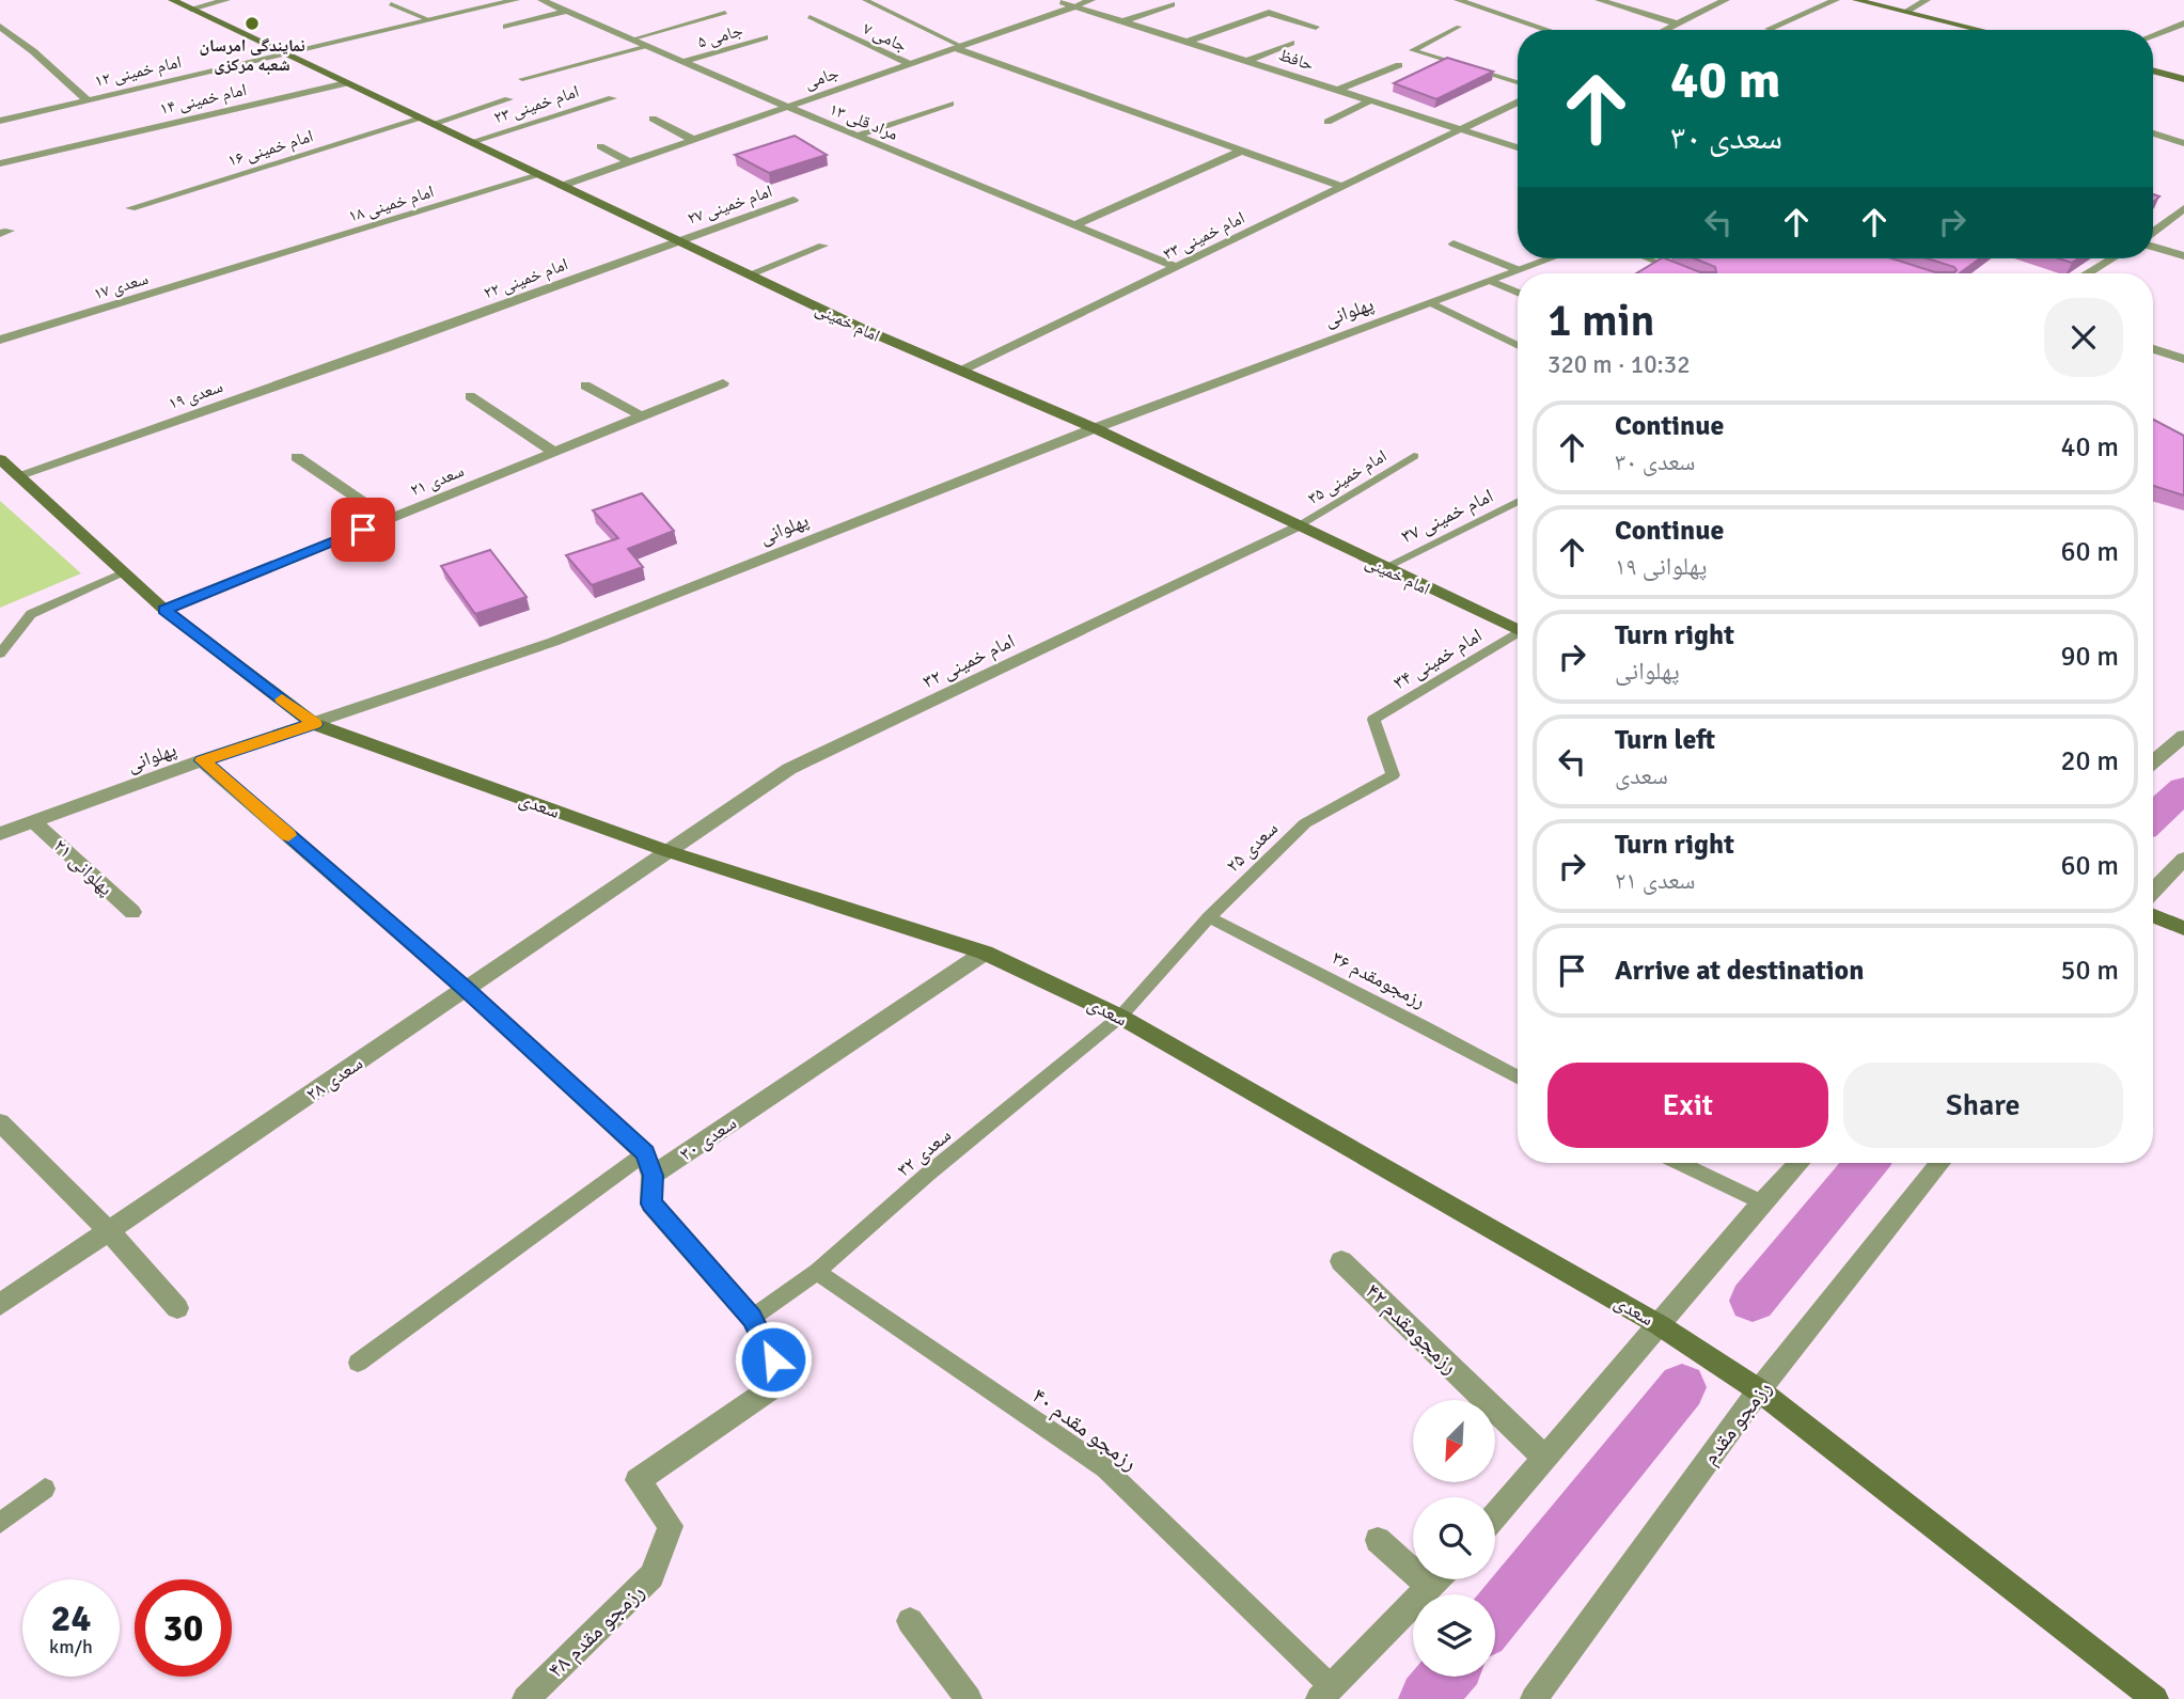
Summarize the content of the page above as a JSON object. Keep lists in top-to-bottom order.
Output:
{
  "streets": {
    "main road": ["امام خمینی", "سعدی"],
    "street": [
      "جامی ۵",
      "حافظ",
      "امام خمینی ۱۲",
      "جامی",
      "امام خمینی ۱۴",
      "امام خمینی ۲۳",
      "مراد قلی ۱۳",
      "امام خمینی ۱۶",
      "امام خمینی ۱۸",
      "امام خمینی ۲۷",
      "امام خمینی ۳۳",
      "امام خمینی ۲۲",
      "سعدی ۱۷",
      "پهلوانی",
      "سعدی ۱۹",
      "سعدی ۲۱",
      "امام خمینی ۳۲",
      "پهلوانی ۲۱",
      "سعدی ۲۸",
      "سعدی ۳۰",
      "رزمجومقدم ۴۲",
      "رزمجو مقدم",
      "رزمجو مقدم ۴۸"
    ],
    "lane": [
      "جامی ۷",
      "امام خمینی ۳۵",
      "امام خمینی ۳۷",
      "امام خمینی ۳۴",
      "سعدی ۲۵",
      "رزمجومقدم ۳۶",
      "سعدی ۳۲",
      "رزمجو مقدم ۴۰"
    ]
  },
  "crossings": [
    ["جامی ۵", "مراد قلی ۱۳"],
    ["جامی ۷", "جامی"],
    ["حافظ", "جامی"],
    ["حافظ", "امام خمینی ۳۳"],
    ["امام خمینی ۱۲", "امام خمینی"],
    ["جامی", "مراد قلی ۱۳"],
    ["جامی", "امام خمینی"],
    ["امام خمینی ۱۴", "امام خمینی"],
    ["امام خمینی ۲۳", "امام خمینی"],
    ["مراد قلی ۱۳", "امام خمینی ۳۳"],
    ["امام خمینی ۱۶", "امام خمینی"],
    ["امام خمینی ۱۸", "سعدی ۱۷"],
    ["امام خمینی ۱۸", "امام خمینی"],
    ["امام خمینی ۲۷", "امام خمینی ۲۲"],
    ["امام خمینی ۲۷", "امام خمینی"],
    ["امام خمینی ۳۳", "امام خمینی"],
    ["امام خمینی ۲۲", "امام خمینی"],
    ["امام خمینی ۲۲", "سعدی ۱۹"],
    ["پهلوانی", "امام خمینی"],
    ["پهلوانی", "سعدی"],
    ["پهلوانی", "پهلوانی ۲۱"],
    ["امام خمینی", "امام خمینی ۳۵"],
    ["امام خمینی", "امام خمینی ۳۷"],
    ["امام خمینی", "امام خمینی ۳۲"],
    ["سعدی ۱۹", "سعدی"],
    ["امام خمینی ۳۵", "امام خمینی ۳۲"],
    ["سعدی ۲۱", "سعدی"],
    ["امام خمینی ۳۴", "سعدی ۲۵"],
    ["امام خمینی ۳۲", "سعدی"],
    ["امام خمینی ۳۲", "سعدی ۲۸"],
    ["سعدی", "سعدی ۲۵"],
    ["سعدی", "سعدی ۲۸"],
    ["سعدی", "سعدی ۳۰"],
    ["سعدی", "سعدی ۳۲"],
    ["سعدی", "رزمجو مقدم"],
    ["سعدی ۲۵", "رزمجومقدم ۳۶"],
    ["سعدی ۲۵", "سعدی ۳۲"],
    ["سعدی ۳۲", "رزمجو مقدم ۴۰"],
    ["سعدی ۳۲", "رزمجو مقدم ۴۸"]
  ],
  "places": ["نمایندگی امرسان شعبه مرکزی"],
  "north": "bottom left",
  "page": {
    "turn": ["40 m", "سعدی ۳۰"],
    "heading": ["1 min", "320 m · 10:32"],
    "list": [
      {
        "name": "Continue",
        "note": "سعدی ۳۰",
        "value": "40 m"
      },
      {
        "name": "Continue",
        "note": "پهلوانی ۱۹",
        "value": "60 m"
      },
      {
        "name": "Turn right",
        "note": "پهلوانی",
        "value": "90 m"
      },
      {
        "name": "Turn left",
        "note": "سعدی",
        "value": "20 m"
      },
      {
        "name": "Turn right",
        "note": "سعدی ۲۱",
        "value": "60 m"
      },
      {
        "name": "Arrive at destination",
        "value": "50 m"
      }
    ],
    "buttons": ["Exit", "Share"],
    "speed": "24 km/h",
    "limit": "30"
  }
}
